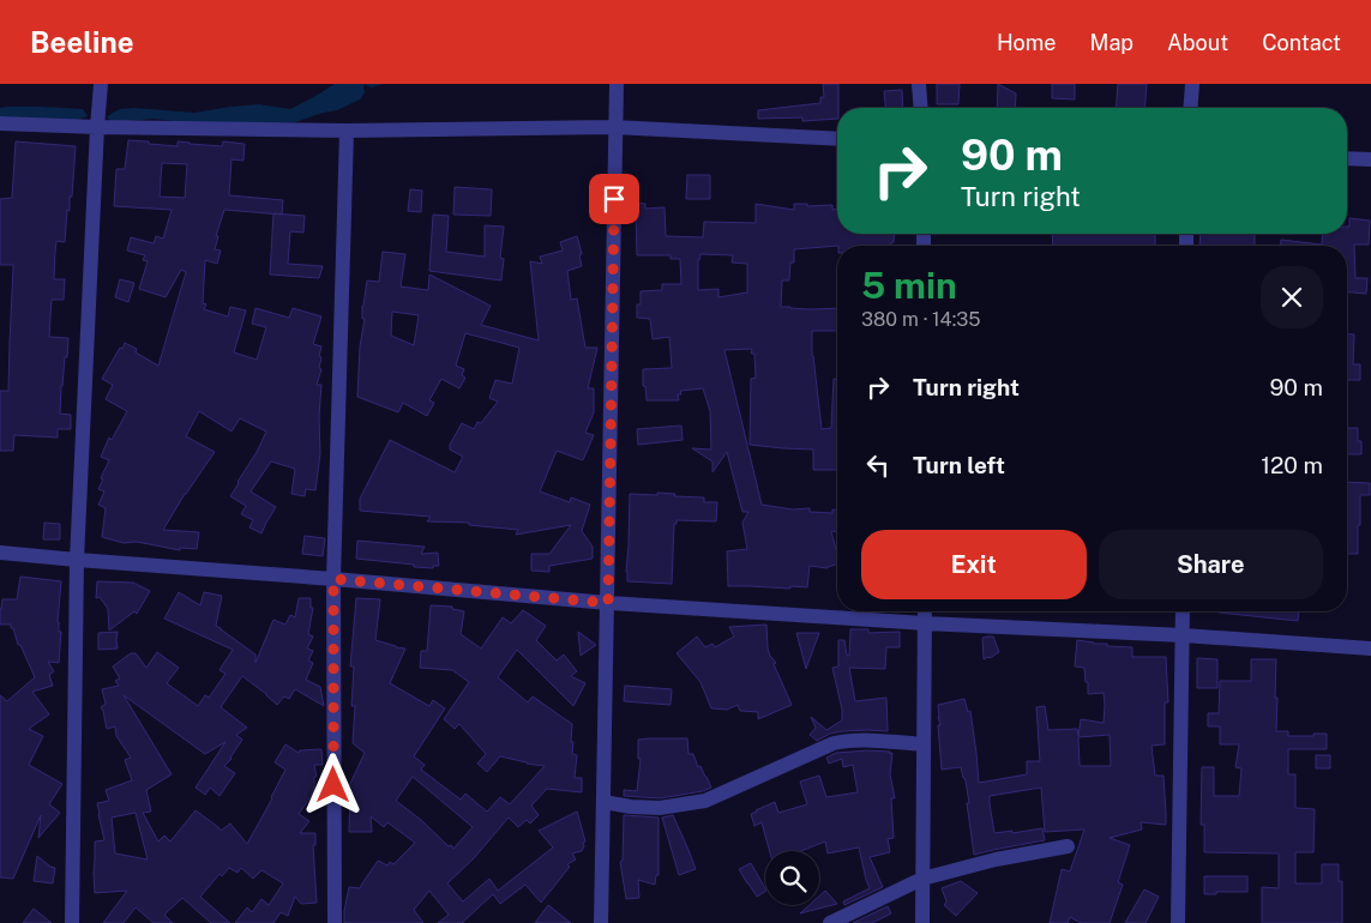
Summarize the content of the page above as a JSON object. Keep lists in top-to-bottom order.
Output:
{
  "page": {
    "header": "Beeline",
    "nav": [
      "Home",
      "Map",
      "About",
      "Contact"
    ],
    "turn": ["90 m", "Turn right"],
    "heading": ["5 min", "380 m · 14:35"],
    "list": [
      {
        "name": "Turn right",
        "value": "90 m"
      },
      {
        "name": "Turn left",
        "value": "120 m"
      }
    ],
    "buttons": ["Exit", "Share"]
  }
}
